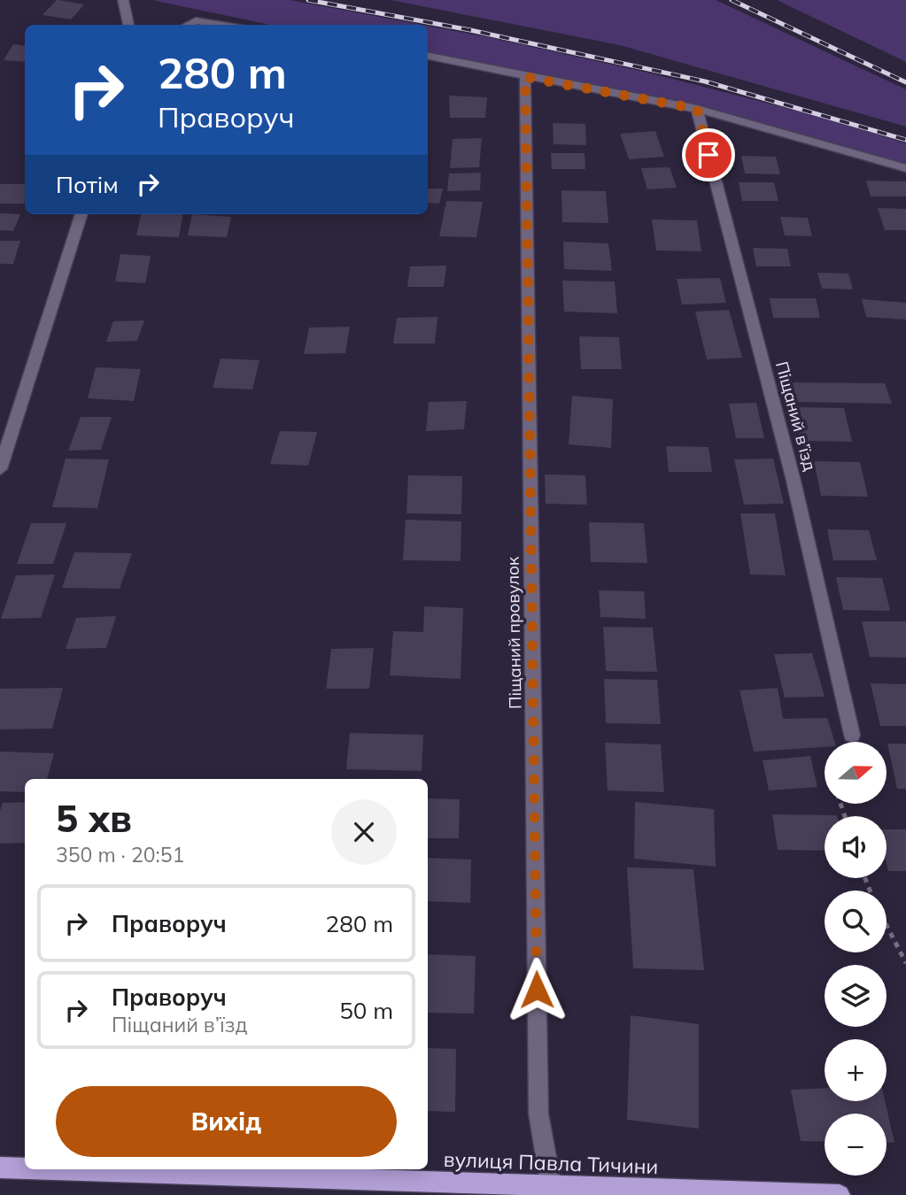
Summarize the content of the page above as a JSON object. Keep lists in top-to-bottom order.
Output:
{
  "streets": {
    "main road": ["вулиця Павла Тичини"],
    "street": ["Піщаний в’їзд", "Піщаний провулок"]
  },
  "crossings": [
    ["Піщаний провулок", "вулиця Павла Тичини"]
  ],
  "north": "right",
  "page": {
    "turn": ["280 m", "Праворуч"],
    "then": "Потім",
    "map_buttons": ["+", "−"],
    "heading": ["5 хв", "350 m · 20:51"],
    "list": [
      {
        "name": "Праворуч",
        "value": "280 m"
      },
      {
        "name": "Праворуч",
        "note": "Піщаний в’їзд",
        "value": "50 m"
      }
    ],
    "buttons": "Вихід"
  }
}
